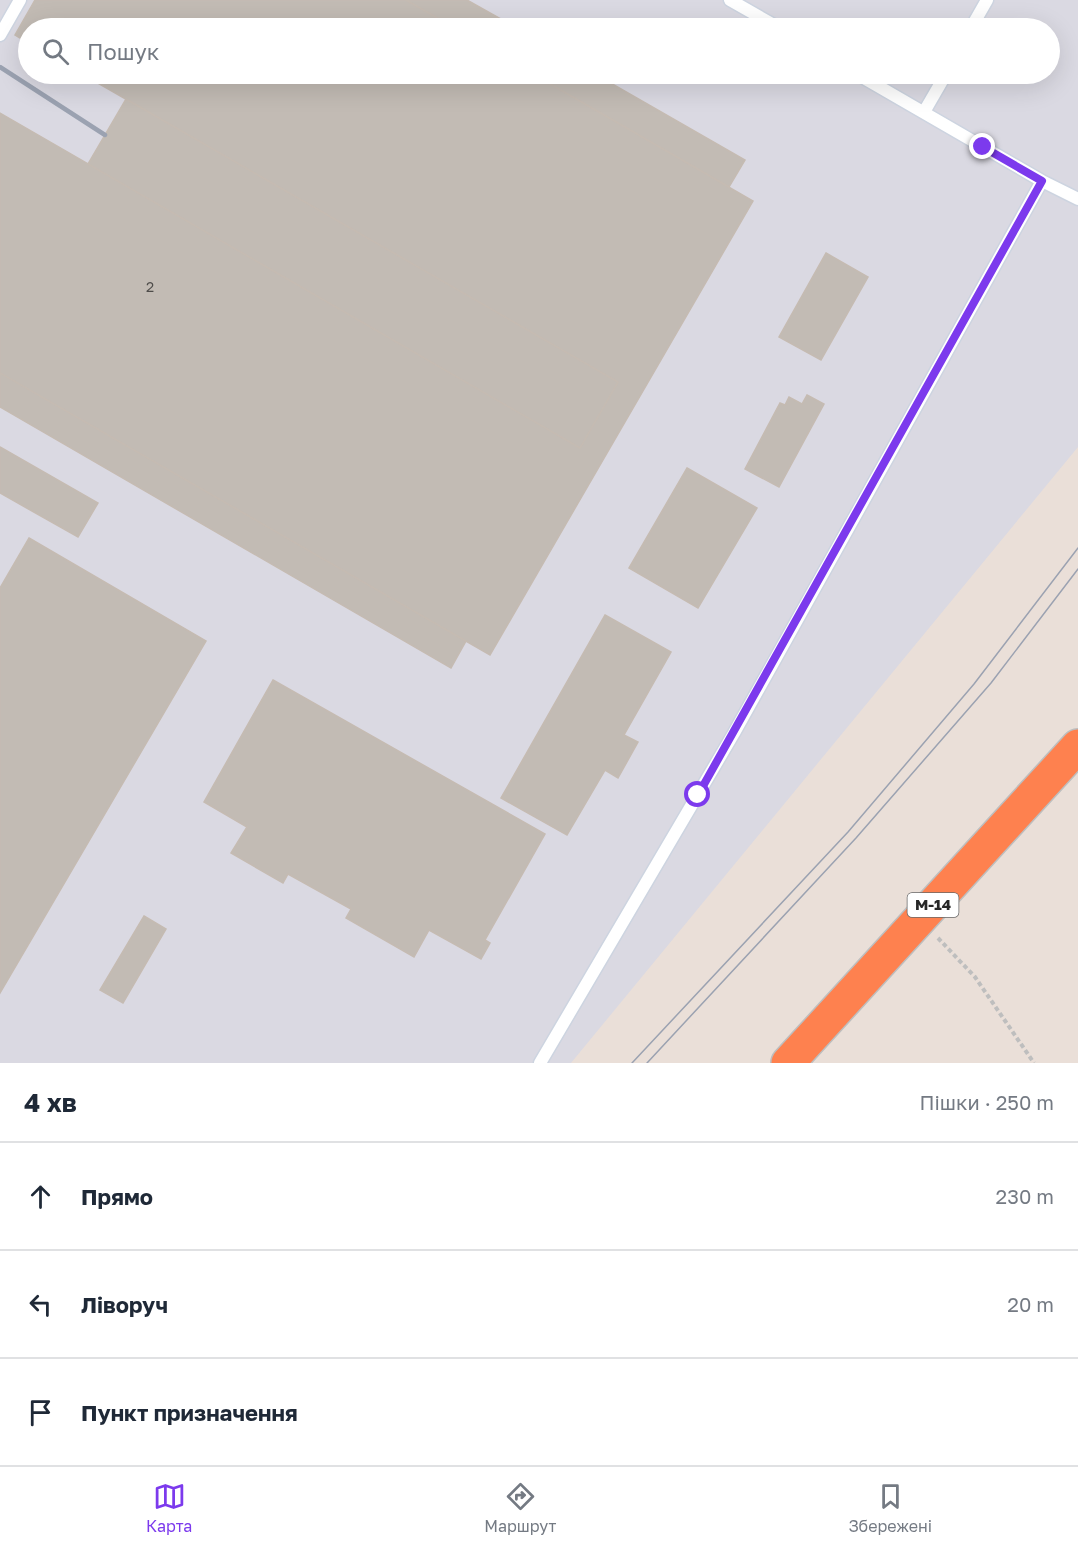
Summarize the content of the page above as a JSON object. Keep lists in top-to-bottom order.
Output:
{
  "streets": {
    "highway": ["М-14"]
  },
  "house_numbers": ["2"],
  "page": {
    "search": "Пошук",
    "heading": ["4 хв", "Пішки · 250 m"],
    "list": [
      ["Прямо", "230 m"],
      ["Ліворуч", "20 m"],
      "Пункт призначення"
    ],
    "nav": ["Карта", "Маршрут", "Збережені"]
  }
}
